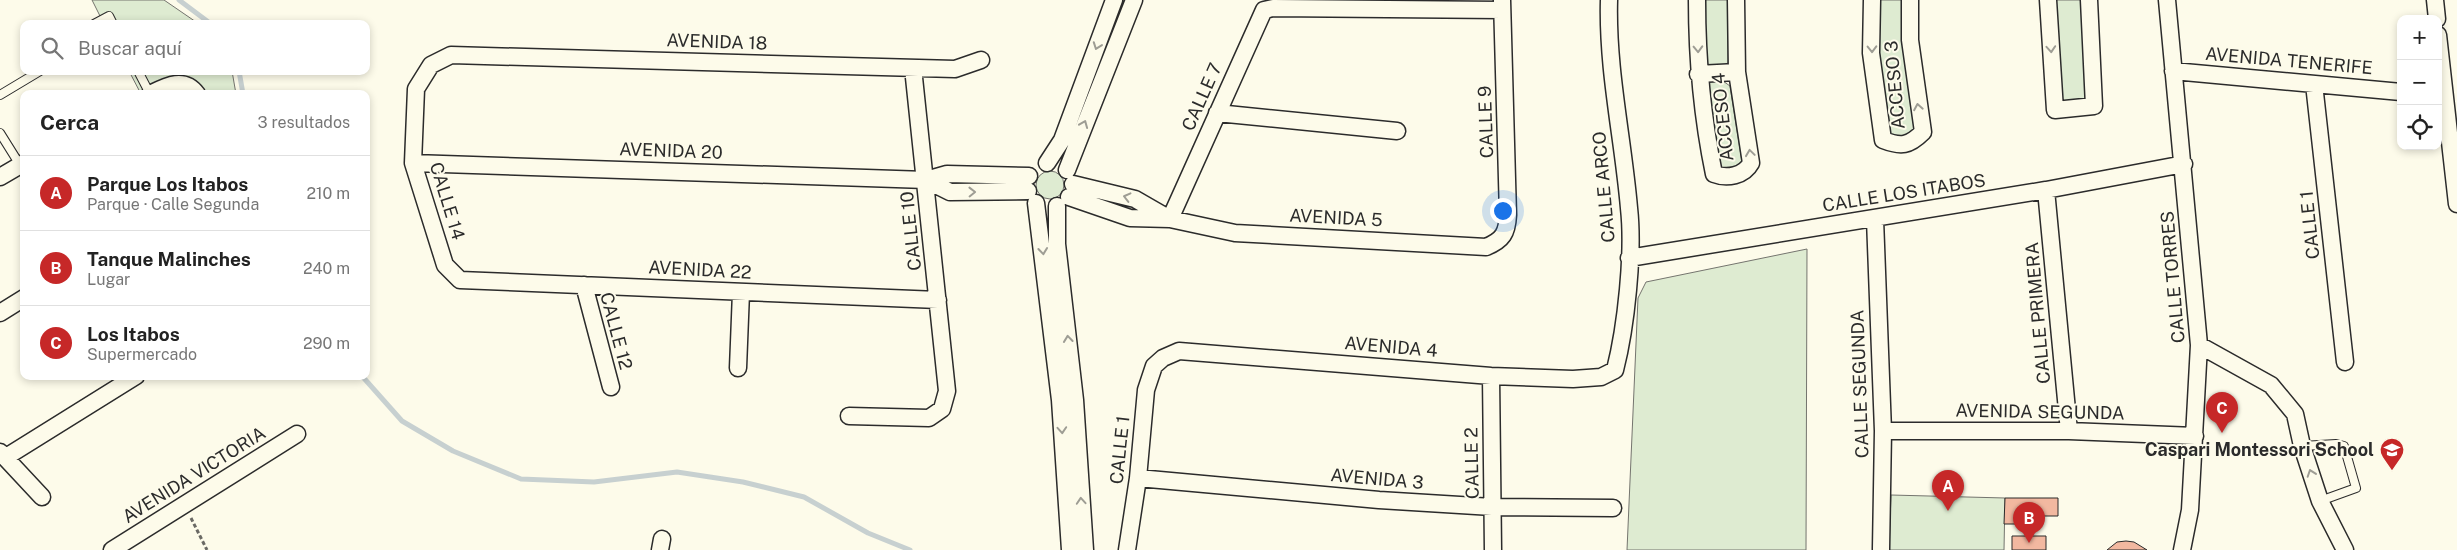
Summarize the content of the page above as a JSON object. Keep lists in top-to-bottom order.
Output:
{
  "streets": {
    "street": [
      "AVENIDA 18",
      "AVENIDA TENERIFE",
      "ACCESO 3",
      "CALLE 7",
      "ACCESO 4",
      "CALLE 9",
      "AVENIDA 20",
      "CALLE ARCO",
      "CALLE LOS ITABOS",
      "CALLE 14",
      "AVENIDA 5",
      "CALLE 1",
      "CALLE 10",
      "AVENIDA 22",
      "CALLE TORRES",
      "CALLE PRIMERA",
      "CALLE 12",
      "AVENIDA 4",
      "CALLE SEGUNDA",
      "AVENIDA SEGUNDA",
      "CALLE 2",
      "AVENIDA VICTORIA",
      "AVENIDA 3"
    ]
  },
  "crossings": [
    ["AVENIDA 18", "CALLE 14"],
    ["AVENIDA 18", "CALLE 10"],
    ["AVENIDA TENERIFE", "CALLE 1"],
    ["AVENIDA TENERIFE", "CALLE TORRES"],
    ["CALLE 7", "CALLE 9"],
    ["CALLE 7", "AVENIDA 5"],
    ["CALLE 9", "AVENIDA 5"],
    ["AVENIDA 20", "CALLE 14"],
    ["AVENIDA 20", "AVENIDA 5"],
    ["AVENIDA 20", "CALLE 10"],
    ["CALLE ARCO", "CALLE LOS ITABOS"],
    ["CALLE ARCO", "AVENIDA 4"],
    ["CALLE LOS ITABOS", "CALLE TORRES"],
    ["CALLE LOS ITABOS", "CALLE PRIMERA"],
    ["CALLE LOS ITABOS", "CALLE SEGUNDA"],
    ["CALLE 14", "AVENIDA 22"],
    ["CALLE 1", "AVENIDA 4"],
    ["CALLE 1", "AVENIDA 3"],
    ["CALLE 10", "AVENIDA 22"],
    ["AVENIDA 22", "CALLE 12"],
    ["CALLE TORRES", "AVENIDA SEGUNDA"],
    ["CALLE PRIMERA", "AVENIDA SEGUNDA"],
    ["AVENIDA 4", "CALLE 2"],
    ["CALLE SEGUNDA", "AVENIDA SEGUNDA"],
    ["CALLE 2", "AVENIDA 3"]
  ],
  "places": {
    "school or university": ["Caspari Montessori School"]
  },
  "page": {
    "map_buttons": ["+", "−"],
    "search": "Buscar aquí",
    "heading": ["Cerca", "3 resultados"],
    "list": [
      {
        "mark": "A",
        "name": "Parque Los Itabos",
        "note": "Parque · Calle Segunda",
        "value": "210 m"
      },
      {
        "mark": "B",
        "name": "Tanque Malinches",
        "note": "Lugar",
        "value": "240 m"
      },
      {
        "mark": "C",
        "name": "Los Itabos",
        "note": "Supermercado",
        "value": "290 m"
      }
    ],
    "pins": ["C", "A", "B"]
  }
}
